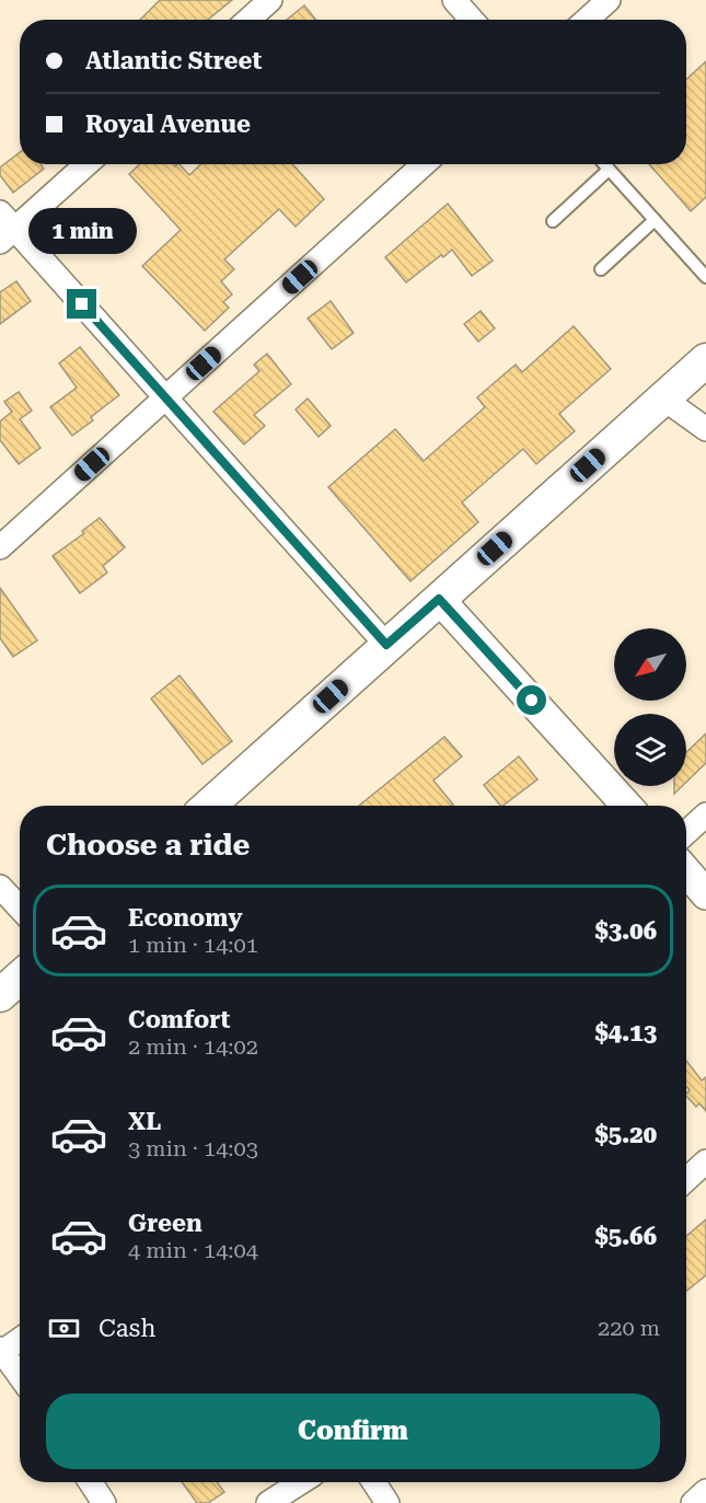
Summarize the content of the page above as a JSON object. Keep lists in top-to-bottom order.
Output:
{
  "north": "bottom left",
  "page": {
    "banner": ["Atlantic Street", "Royal Avenue"],
    "bubble": "1 min",
    "heading": "Choose a ride",
    "list": [
      {
        "name": "Economy",
        "note": "1 min · 14:01",
        "value": "$3.06"
      },
      {
        "name": "Comfort",
        "note": "2 min · 14:02",
        "value": "$4.13"
      },
      {
        "name": "XL",
        "note": "3 min · 14:03",
        "value": "$5.20"
      },
      {
        "name": "Green",
        "note": "4 min · 14:04",
        "value": "$5.66"
      }
    ],
    "pay": ["Cash", "220 m"],
    "buttons": "Confirm"
  }
}
